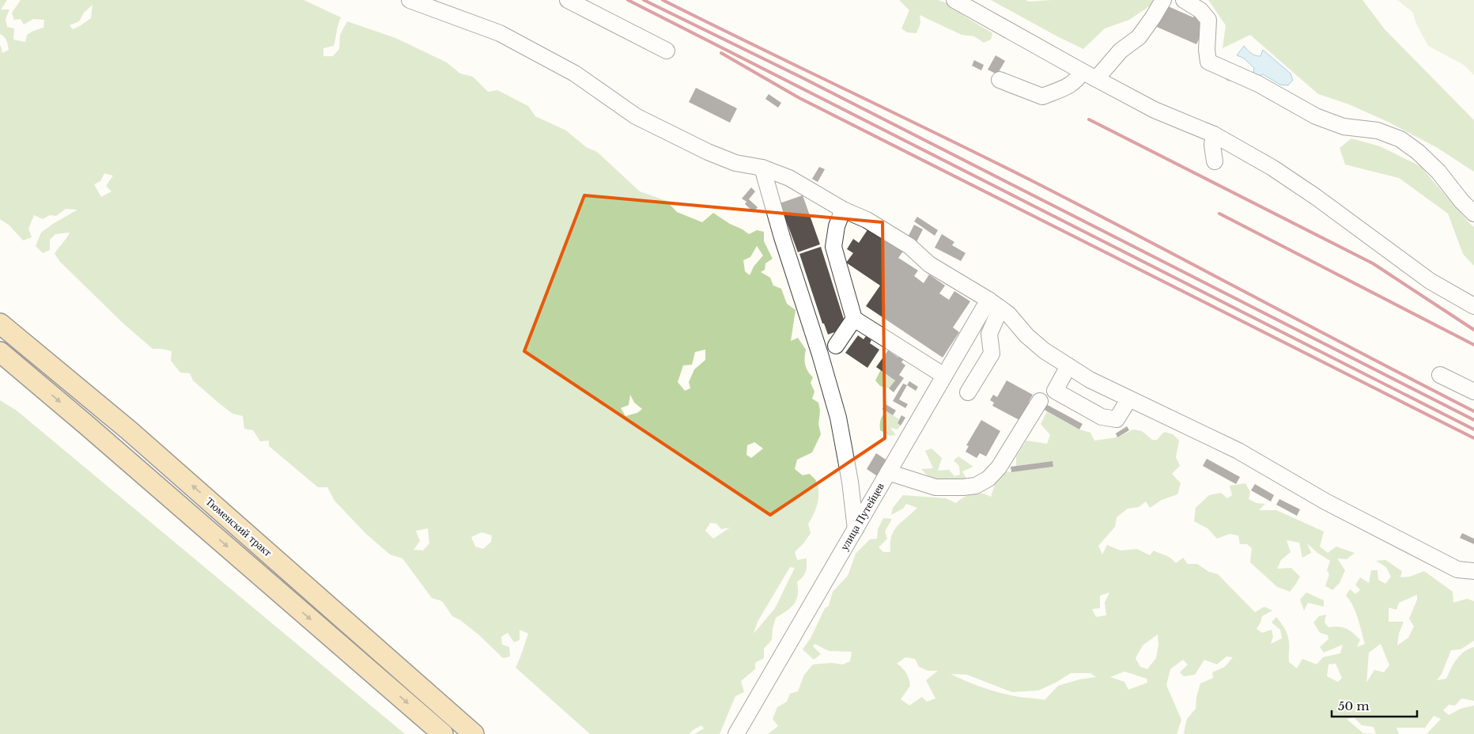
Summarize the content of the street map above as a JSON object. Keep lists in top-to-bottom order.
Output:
{
  "streets": {
    "main road": ["Тюменский тракт"],
    "street": ["улица Путейцев"]
  },
  "scale_bar": "50 m"
}
